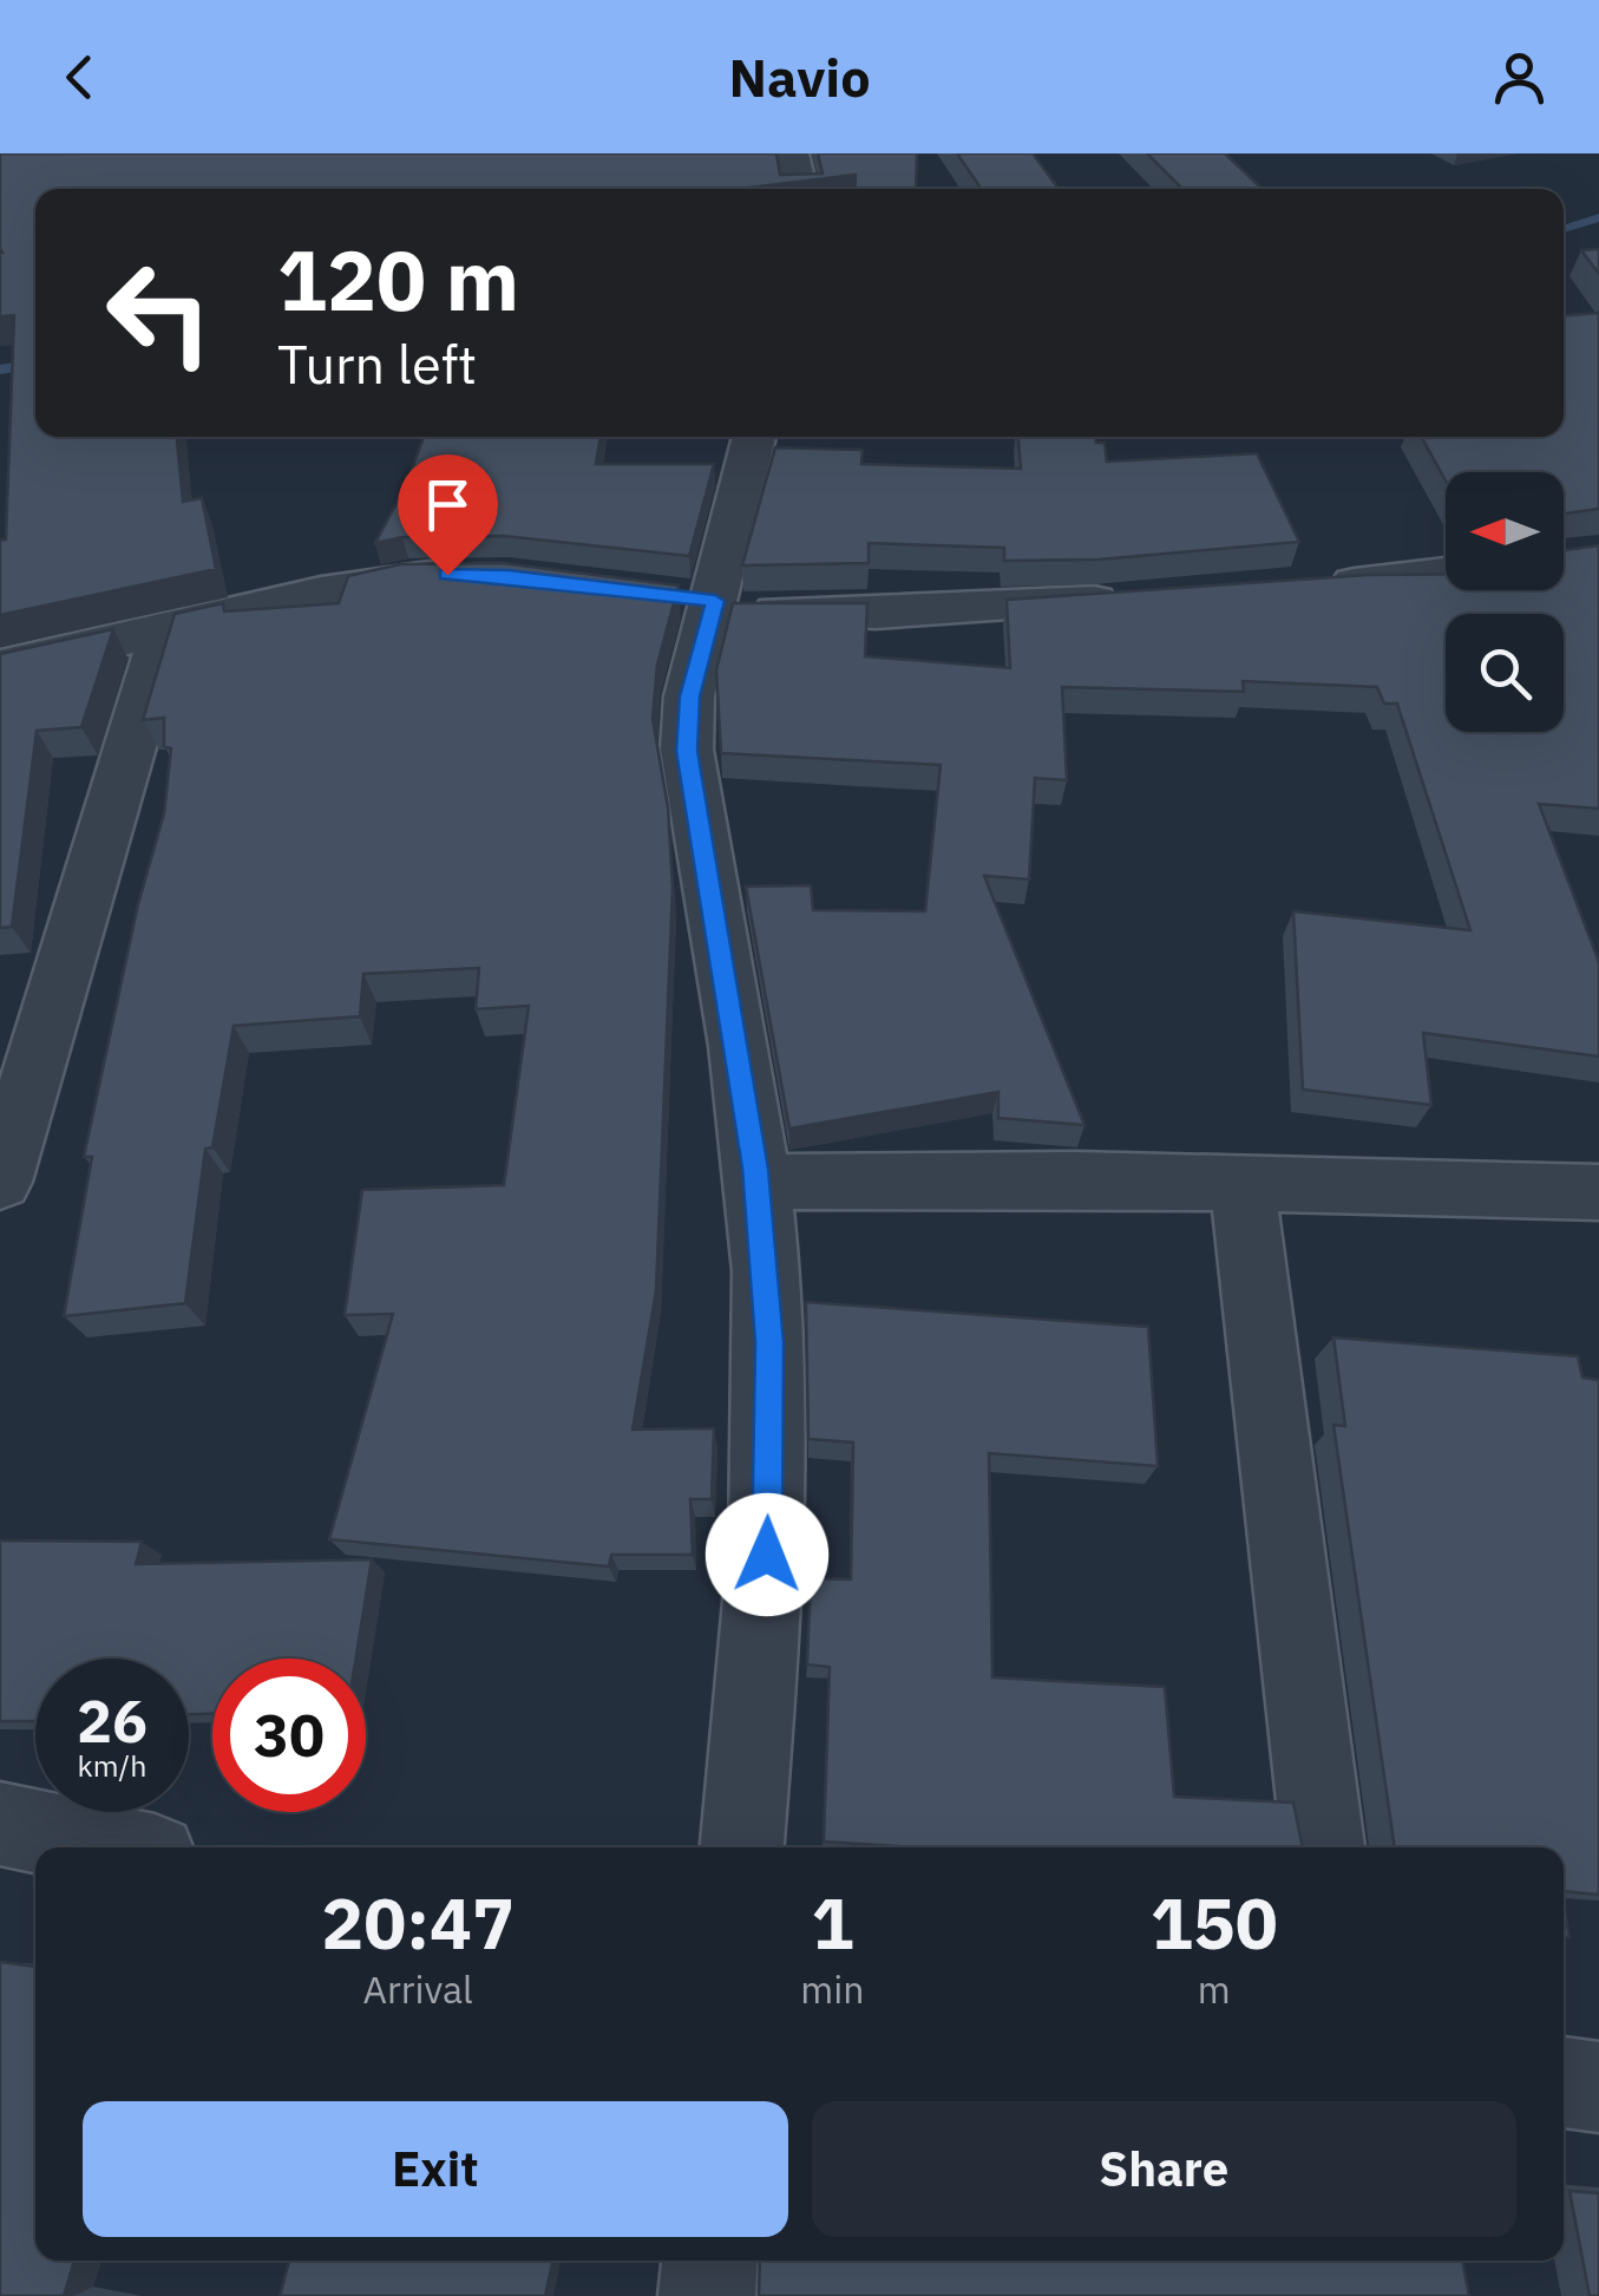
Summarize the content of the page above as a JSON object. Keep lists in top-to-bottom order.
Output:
{
  "north": "left",
  "page": {
    "header": "Navio",
    "turn": ["120 m", "Turn left"],
    "speed": "26 km/h",
    "limit": "30",
    "eta": [
      "20:47",
      "Arrival",
      "1",
      "min",
      "150",
      "m"
    ],
    "buttons": ["Exit", "Share"]
  }
}
